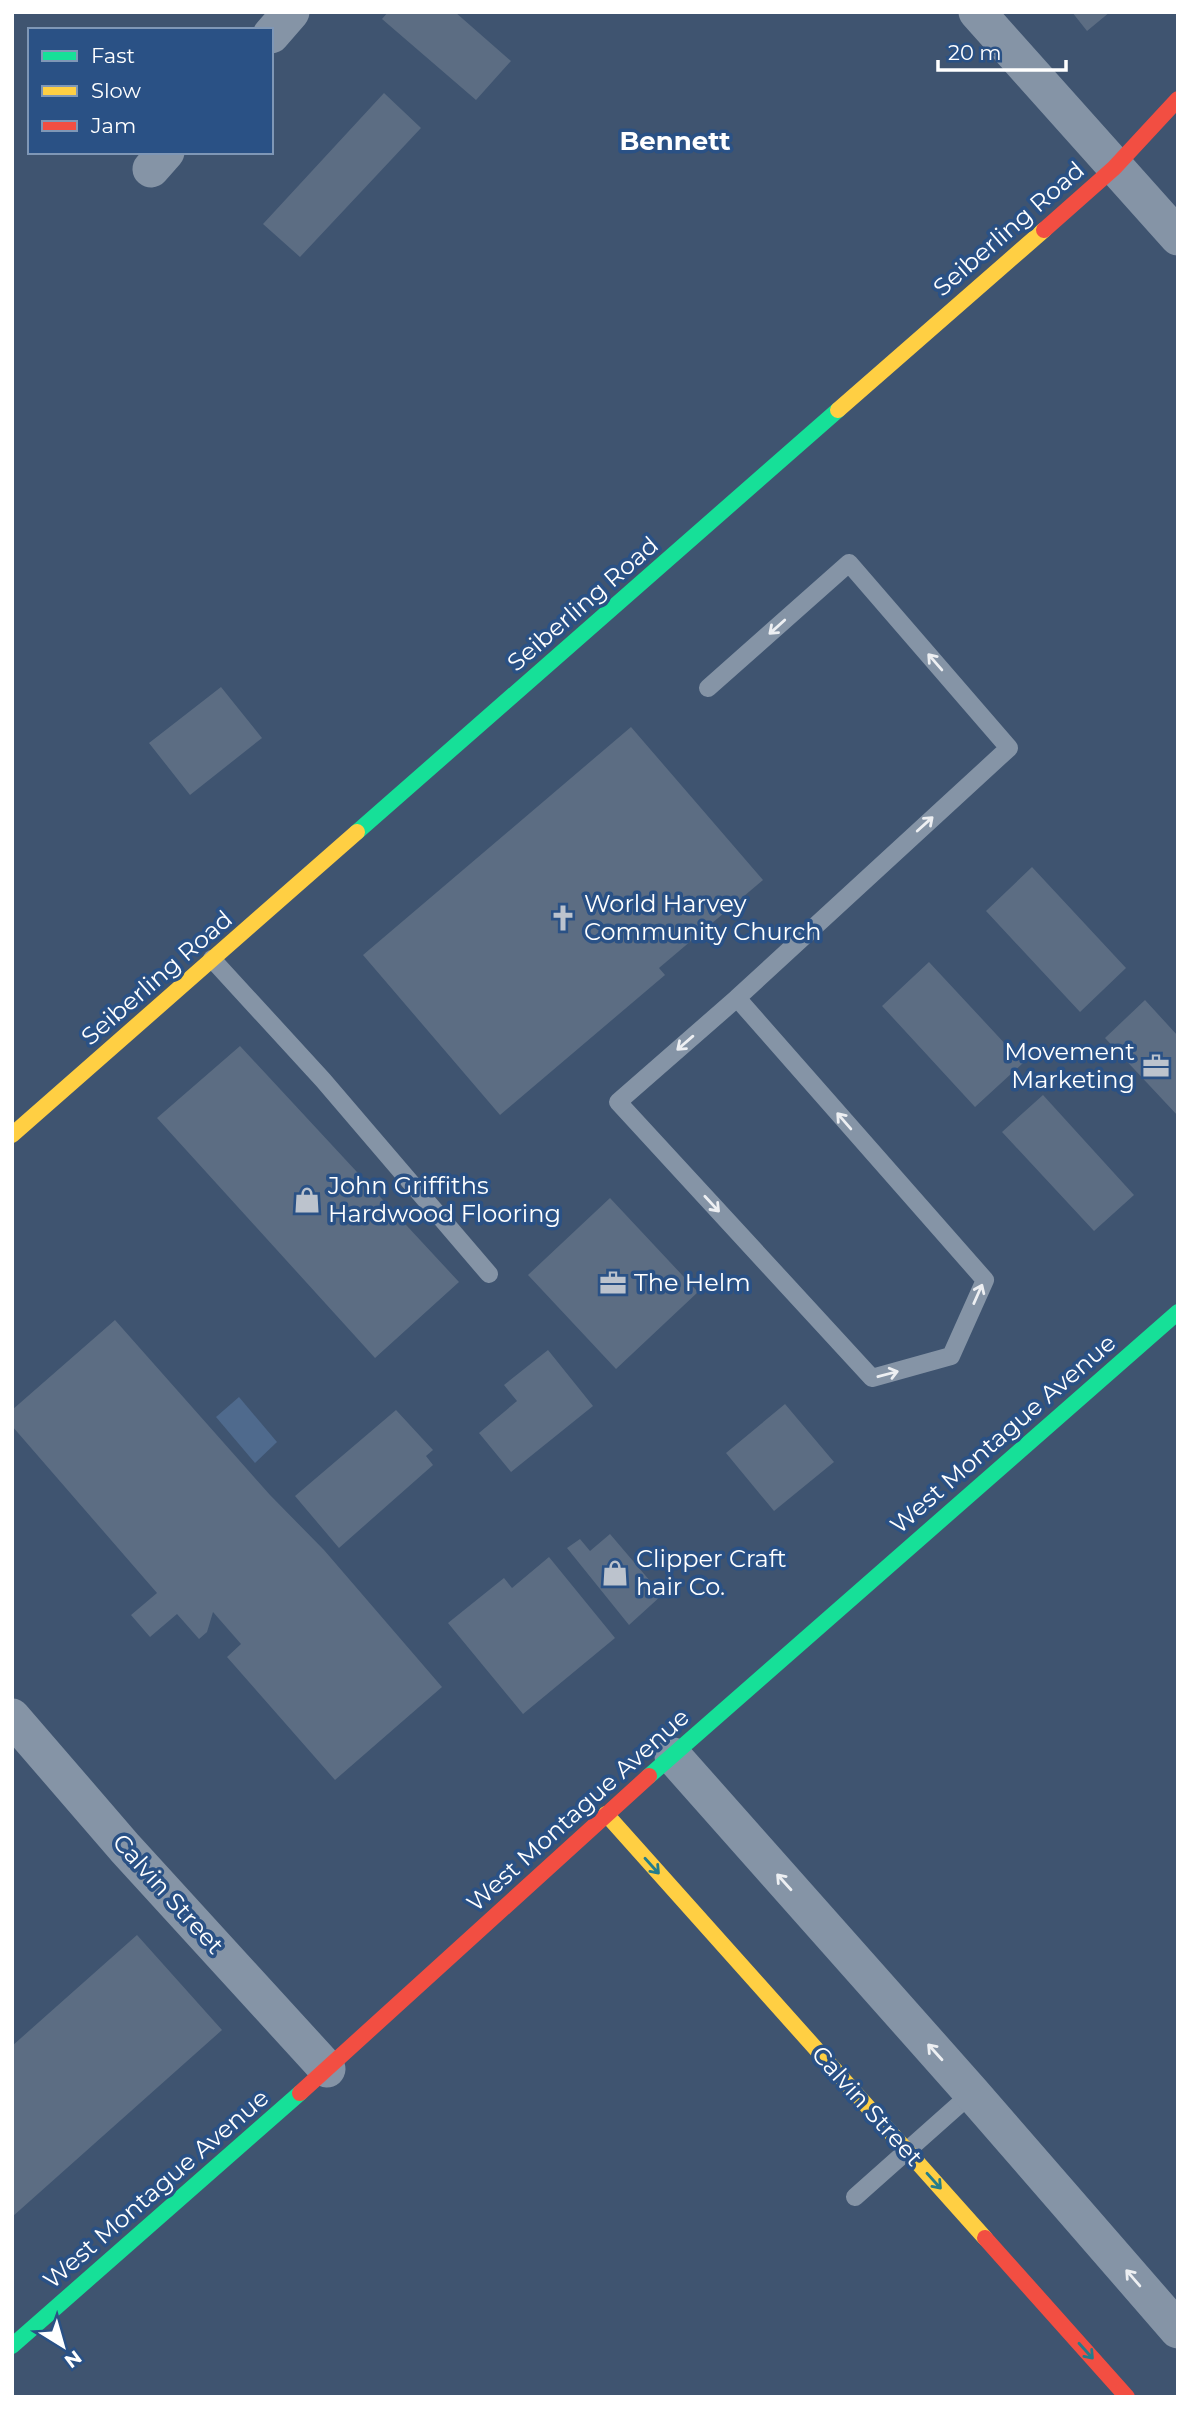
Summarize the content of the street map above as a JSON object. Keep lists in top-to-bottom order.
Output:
{
  "streets": {
    "street": ["Seiberling Road", "West Montague Avenue", "Calvin Street"]
  },
  "crossings": [
    ["West Montague Avenue", "Calvin Street"]
  ],
  "districts": ["Bennett"],
  "places": {
    "church": ["World Harvey Community Church"],
    "office": ["Movement Marketing", "The Helm"],
    "shop": ["John Griffiths Hardwood Flooring", "Clipper Craft hair Co."]
  },
  "legend": ["Fast", "Slow", "Jam"],
  "scale_bar": "20 m",
  "north": "bottom right"
}
